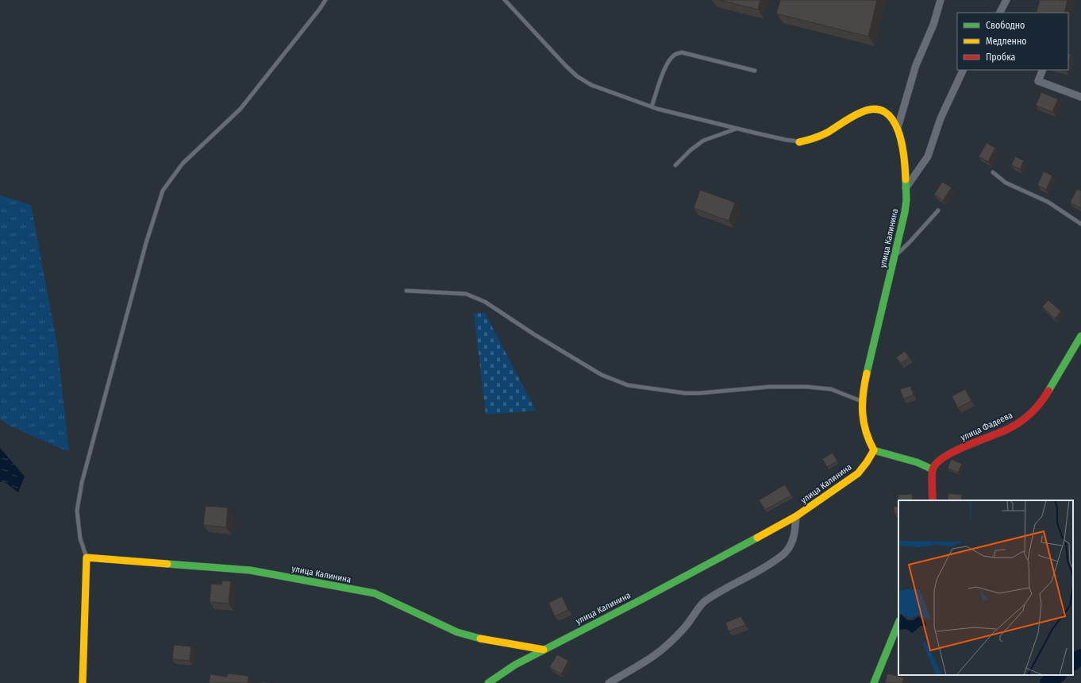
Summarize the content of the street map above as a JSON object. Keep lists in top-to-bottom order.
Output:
{
  "streets": {
    "street": ["улица Калинина", "улица Фадеева"]
  },
  "legend": ["Свободно", "Медленно", "Пробка"]
}
